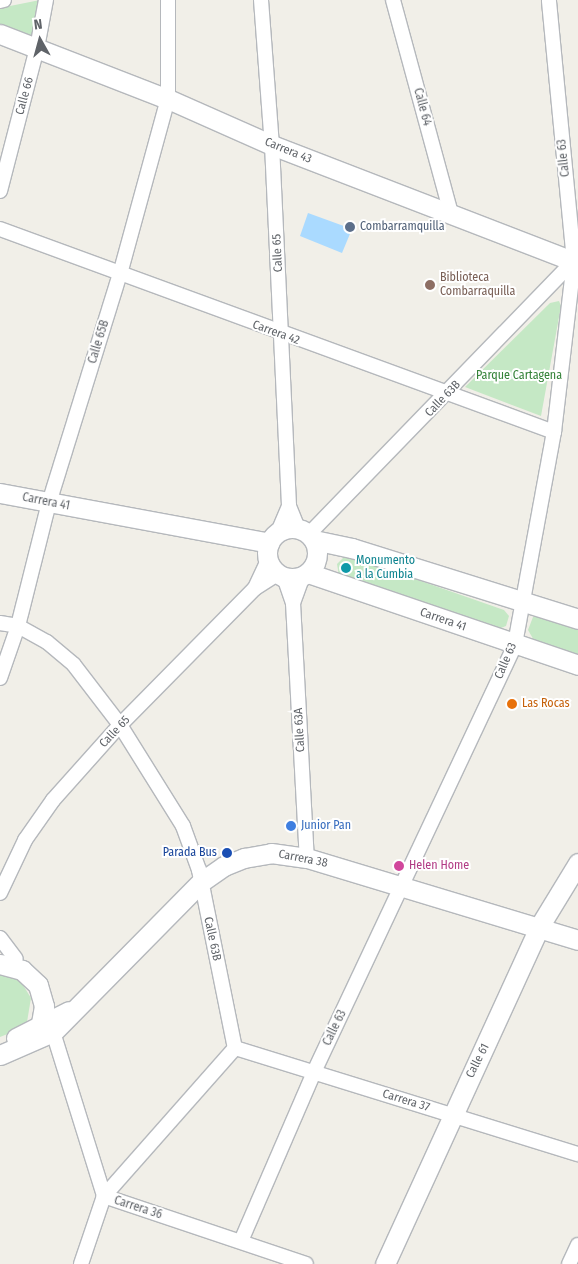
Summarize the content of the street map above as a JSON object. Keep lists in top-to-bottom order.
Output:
{
  "streets": {
    "street": [
      "Calle 66",
      "Calle 64",
      "Carrera 43",
      "Calle 63",
      "Calle 65",
      "Carrera 42",
      "Calle 65B",
      "Calle 63B",
      "Carrera 41",
      "Calle 63A",
      "Carrera 38",
      "Calle 61",
      "Carrera 37",
      "Carrera 36"
    ]
  },
  "crossings": [
    ["Calle 66", "Carrera 43"],
    ["Calle 64", "Carrera 43"],
    ["Carrera 43", "Calle 63"],
    ["Carrera 43", "Calle 65"],
    ["Carrera 43", "Calle 65B"],
    ["Carrera 43", "Calle 63B"],
    ["Calle 63", "Carrera 42"],
    ["Calle 63", "Calle 63B"],
    ["Calle 63", "Carrera 41"],
    ["Calle 63", "Carrera 38"],
    ["Calle 63", "Carrera 37"],
    ["Calle 63", "Carrera 36"],
    ["Calle 65", "Carrera 42"],
    ["Calle 65", "Calle 63B"],
    ["Calle 65", "Carrera 41"],
    ["Calle 65", "Calle 63A"],
    ["Carrera 42", "Calle 65B"],
    ["Carrera 42", "Calle 63B"],
    ["Calle 65B", "Calle 63B"],
    ["Calle 65B", "Carrera 41"],
    ["Calle 63B", "Carrera 38"],
    ["Calle 63B", "Carrera 37"],
    ["Carrera 41", "Calle 63A"],
    ["Calle 63A", "Carrera 38"],
    ["Carrera 38", "Calle 61"],
    ["Carrera 38", "Carrera 36"],
    ["Calle 61", "Carrera 37"]
  ],
  "parks": ["Parque Cartagena"],
  "places": [
    "Combarramquilla",
    "Biblioteca Combarraquilla",
    "Monumento a la Cumbia",
    "Las Rocas",
    "Junior Pan",
    "Parada Bus",
    "Helen Home"
  ],
  "north": "top"
}
